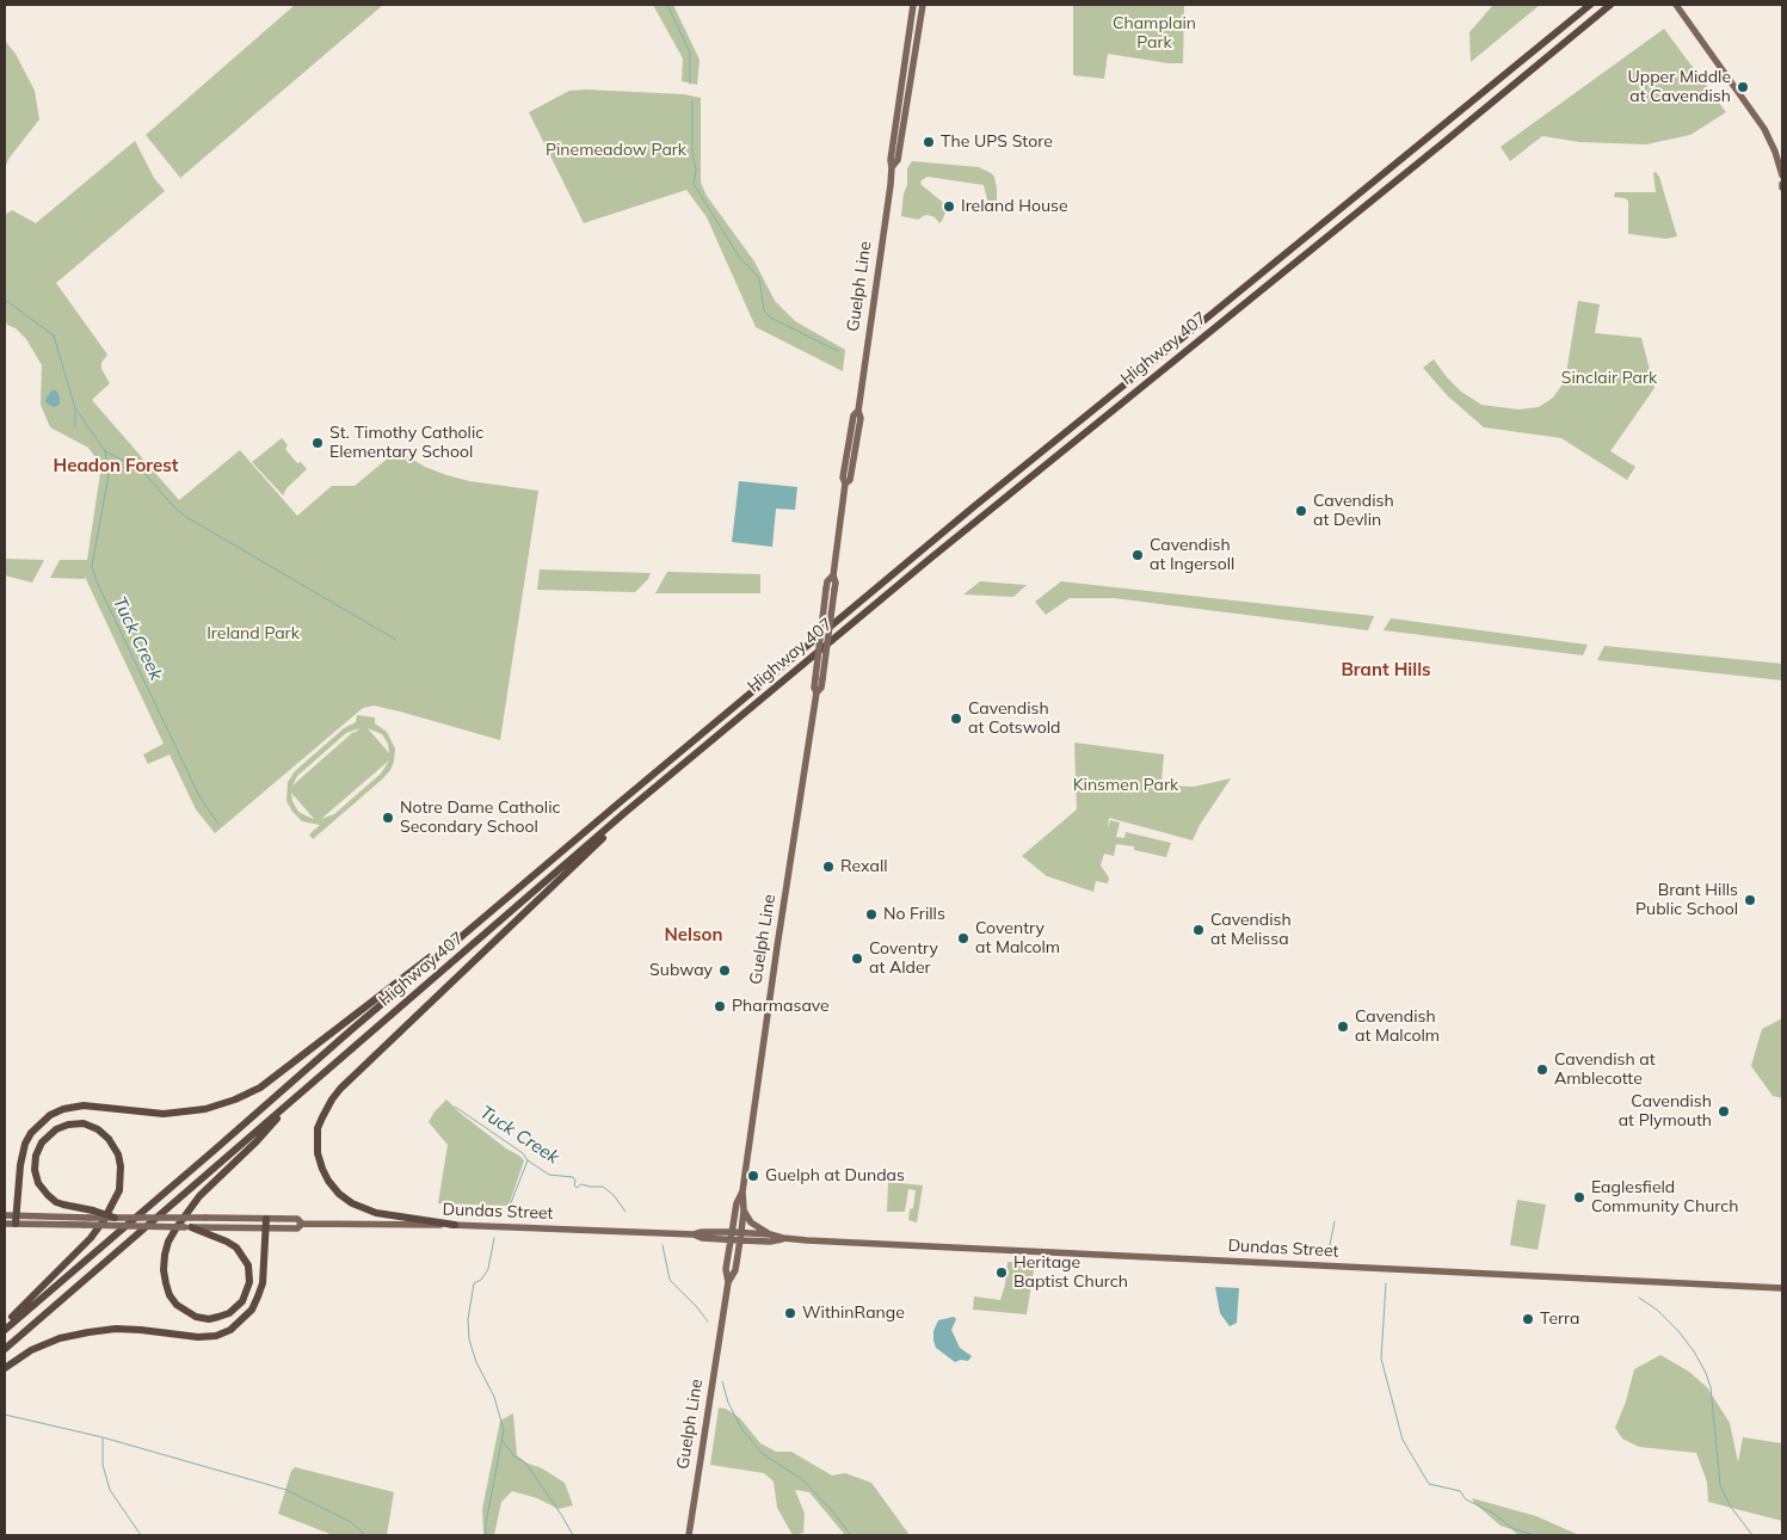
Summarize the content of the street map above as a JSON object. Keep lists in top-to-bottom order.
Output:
{
  "streets": {
    "highway": ["Highway 407"],
    "main road": ["Guelph Line", "Dundas Street"]
  },
  "crossings": [
    ["Guelph Line", "Dundas Street"]
  ],
  "districts": ["Headon Forest", "Brant Hills", "Nelson"],
  "water": ["Tuck Creek"],
  "parks": [
    "Champlain Park",
    "Pinemeadow Park",
    "Sinclair Park",
    "Ireland Park",
    "Kinsmen Park"
  ],
  "places": [
    "Upper Middle at Cavendish",
    "The UPS Store",
    "Ireland House",
    "St. Timothy Catholic Elementary School",
    "Cavendish at Devlin",
    "Cavendish at Ingersoll",
    "Cavendish at Cotswold",
    "Notre Dame Catholic Secondary School",
    "Rexall",
    "Brant Hills Public School",
    "No Frills",
    "Cavendish at Melissa",
    "Coventry at Malcolm",
    "Coventry at Alder",
    "Subway",
    "Pharmasave",
    "Cavendish at Malcolm",
    "Cavendish at Amblecotte",
    "Cavendish at Plymouth",
    "Guelph at Dundas",
    "Eaglesfield Community Church",
    "Heritage Baptist Church",
    "WithinRange",
    "Terra"
  ]
}
